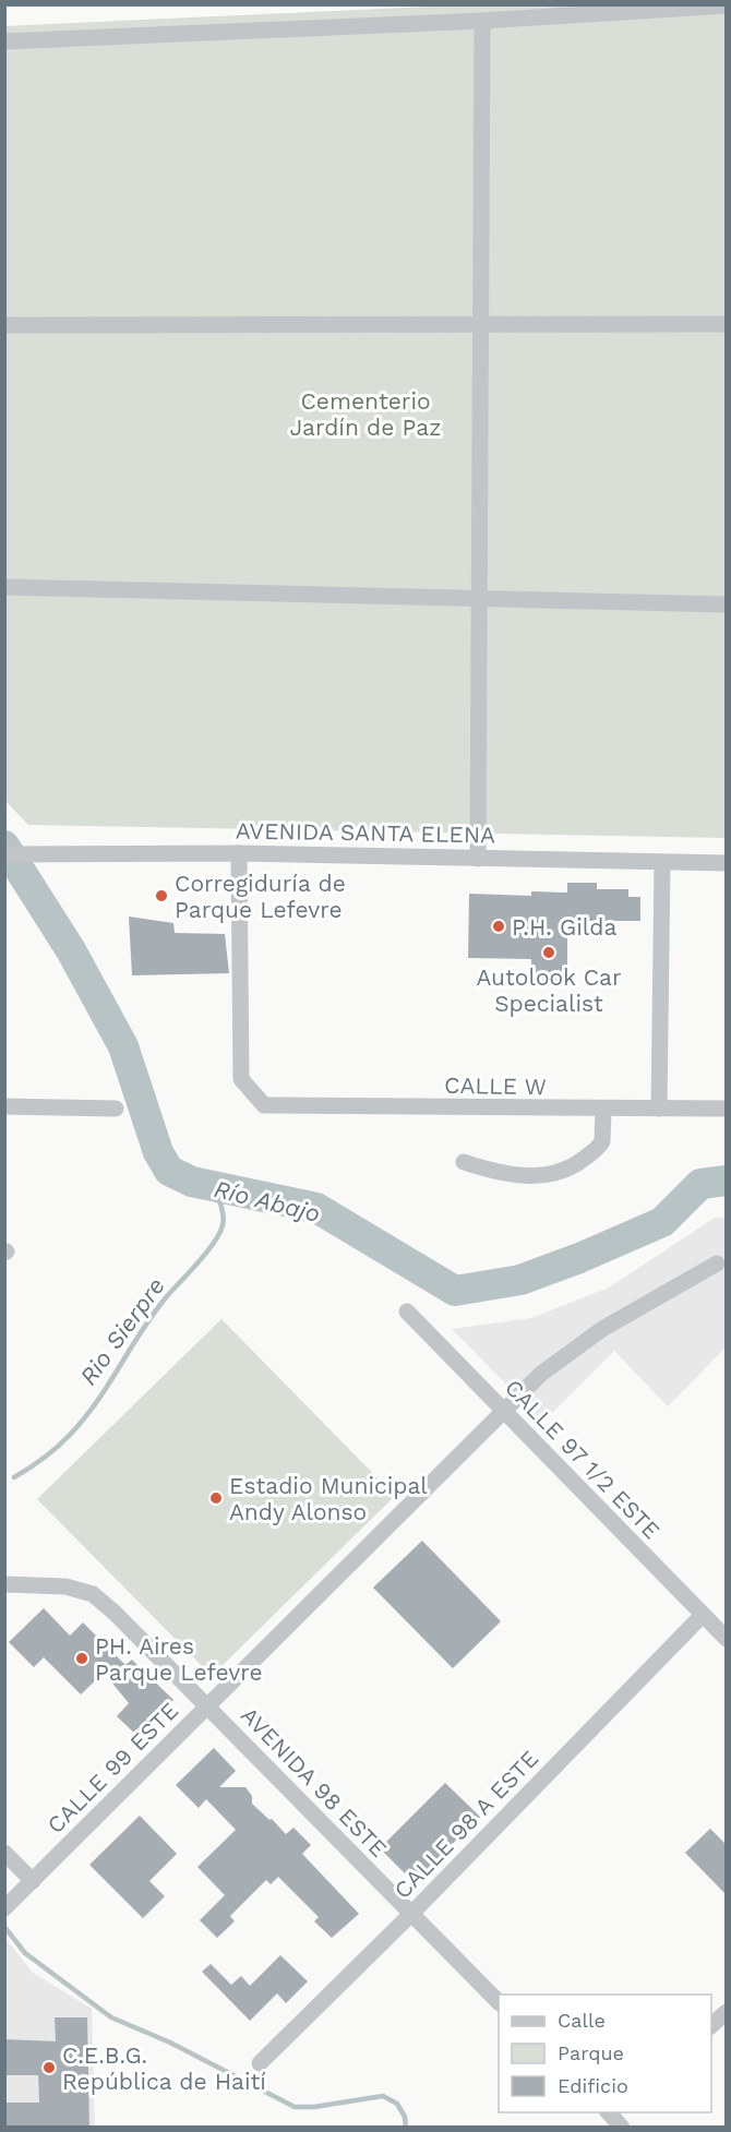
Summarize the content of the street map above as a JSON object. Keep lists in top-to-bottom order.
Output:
{
  "streets": {
    "street": [
      "AVENIDA SANTA ELENA",
      "CALLE W",
      "CALLE 97 1/2 ESTE",
      "CALLE 99 ESTE",
      "AVENIDA 98 ESTE",
      "CALLE 98 A ESTE"
    ]
  },
  "crossings": [
    ["AVENIDA SANTA ELENA", "CALLE W"],
    ["CALLE 97 1/2 ESTE", "CALLE 99 ESTE"],
    ["CALLE 97 1/2 ESTE", "CALLE 98 A ESTE"],
    ["CALLE 99 ESTE", "AVENIDA 98 ESTE"],
    ["AVENIDA 98 ESTE", "CALLE 98 A ESTE"]
  ],
  "water": ["Río Abajo", "Rio Sierpre"],
  "parks": ["Cementerio Jardín de Paz"],
  "places": [
    "Corregiduría de Parque Lefevre",
    "P.H. Gilda",
    "Autolook Car Specialist",
    "Estadio Municipal Andy Alonso",
    "PH. Aires Parque Lefevre",
    "C.E.B.G. República de Haití"
  ],
  "legend": ["Calle", "Parque", "Edificio"]
}
